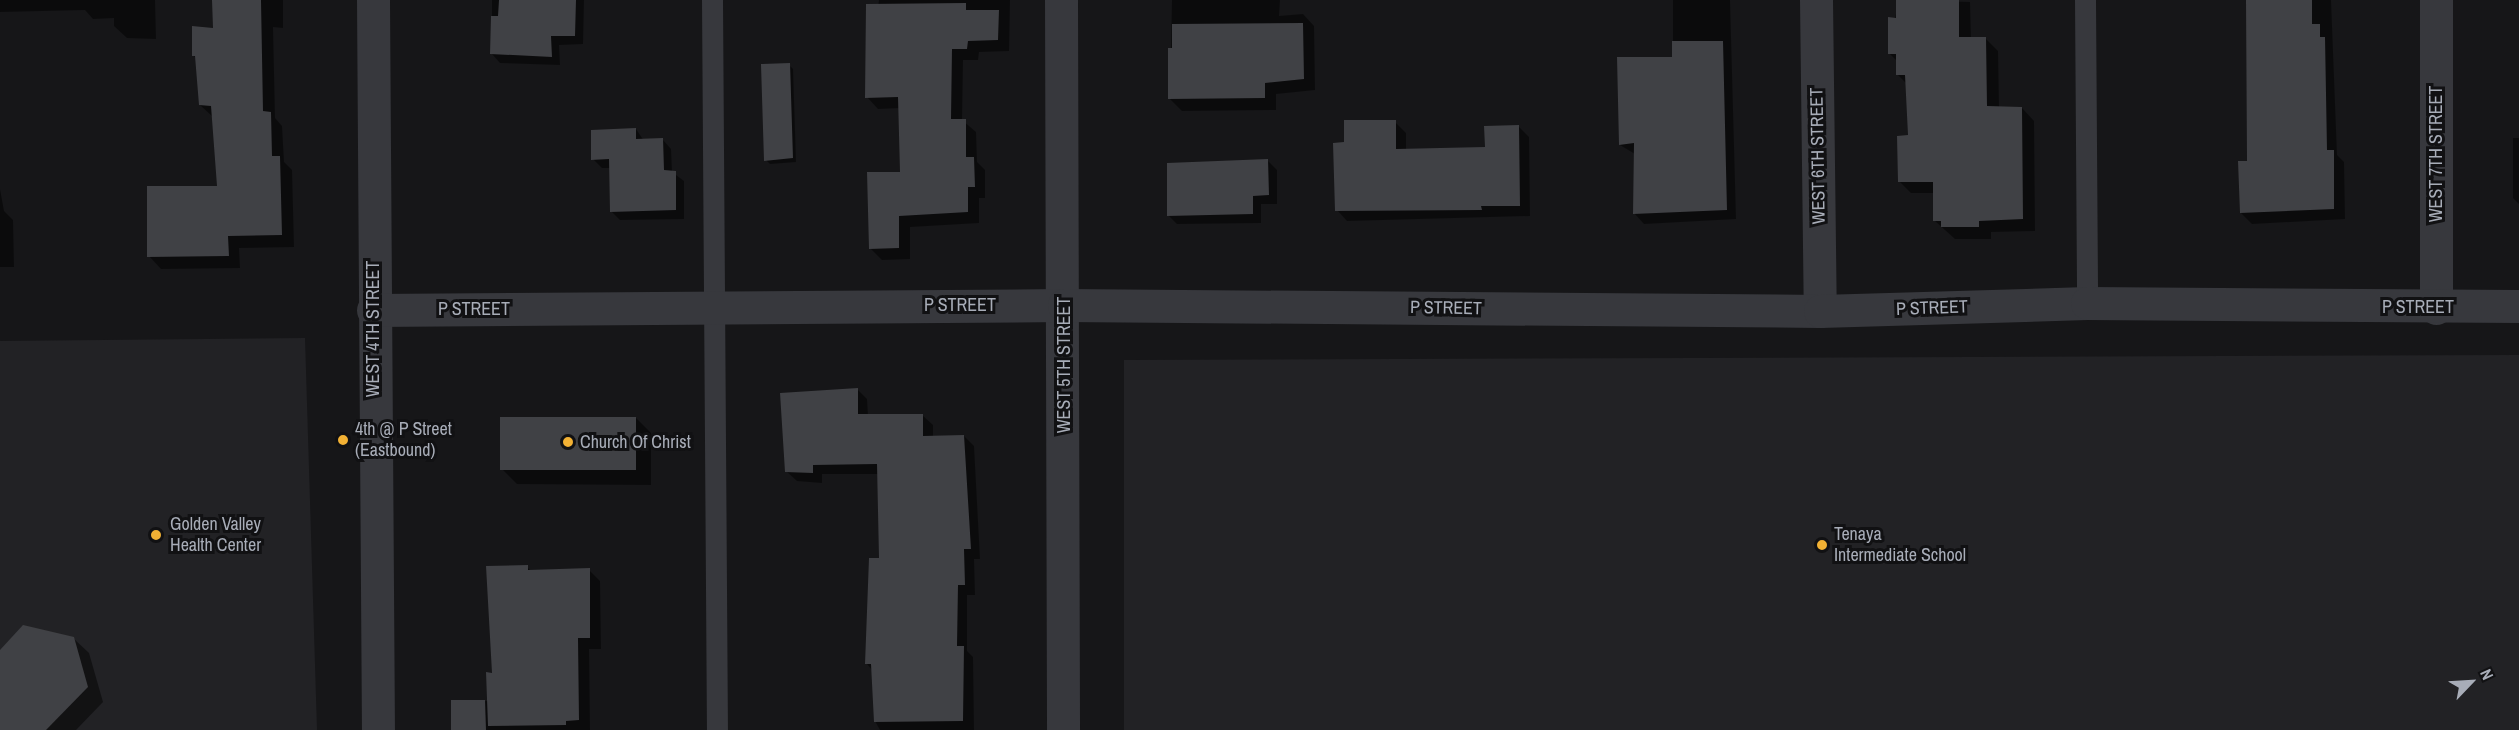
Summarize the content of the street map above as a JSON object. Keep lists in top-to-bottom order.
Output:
{
  "streets": {
    "street": [
      "WEST 7TH STREET",
      "WEST 6TH STREET",
      "P STREET",
      "WEST 4TH STREET",
      "WEST 5TH STREET"
    ]
  },
  "crossings": [
    ["WEST 7TH STREET", "P STREET"],
    ["WEST 6TH STREET", "P STREET"],
    ["P STREET", "WEST 4TH STREET"],
    ["P STREET", "WEST 5TH STREET"]
  ],
  "places": [
    "4th @ P Street (Eastbound)",
    "Church Of Christ",
    "Golden Valley Health Center",
    "Tenaya Intermediate School"
  ],
  "north": "top right"
}
